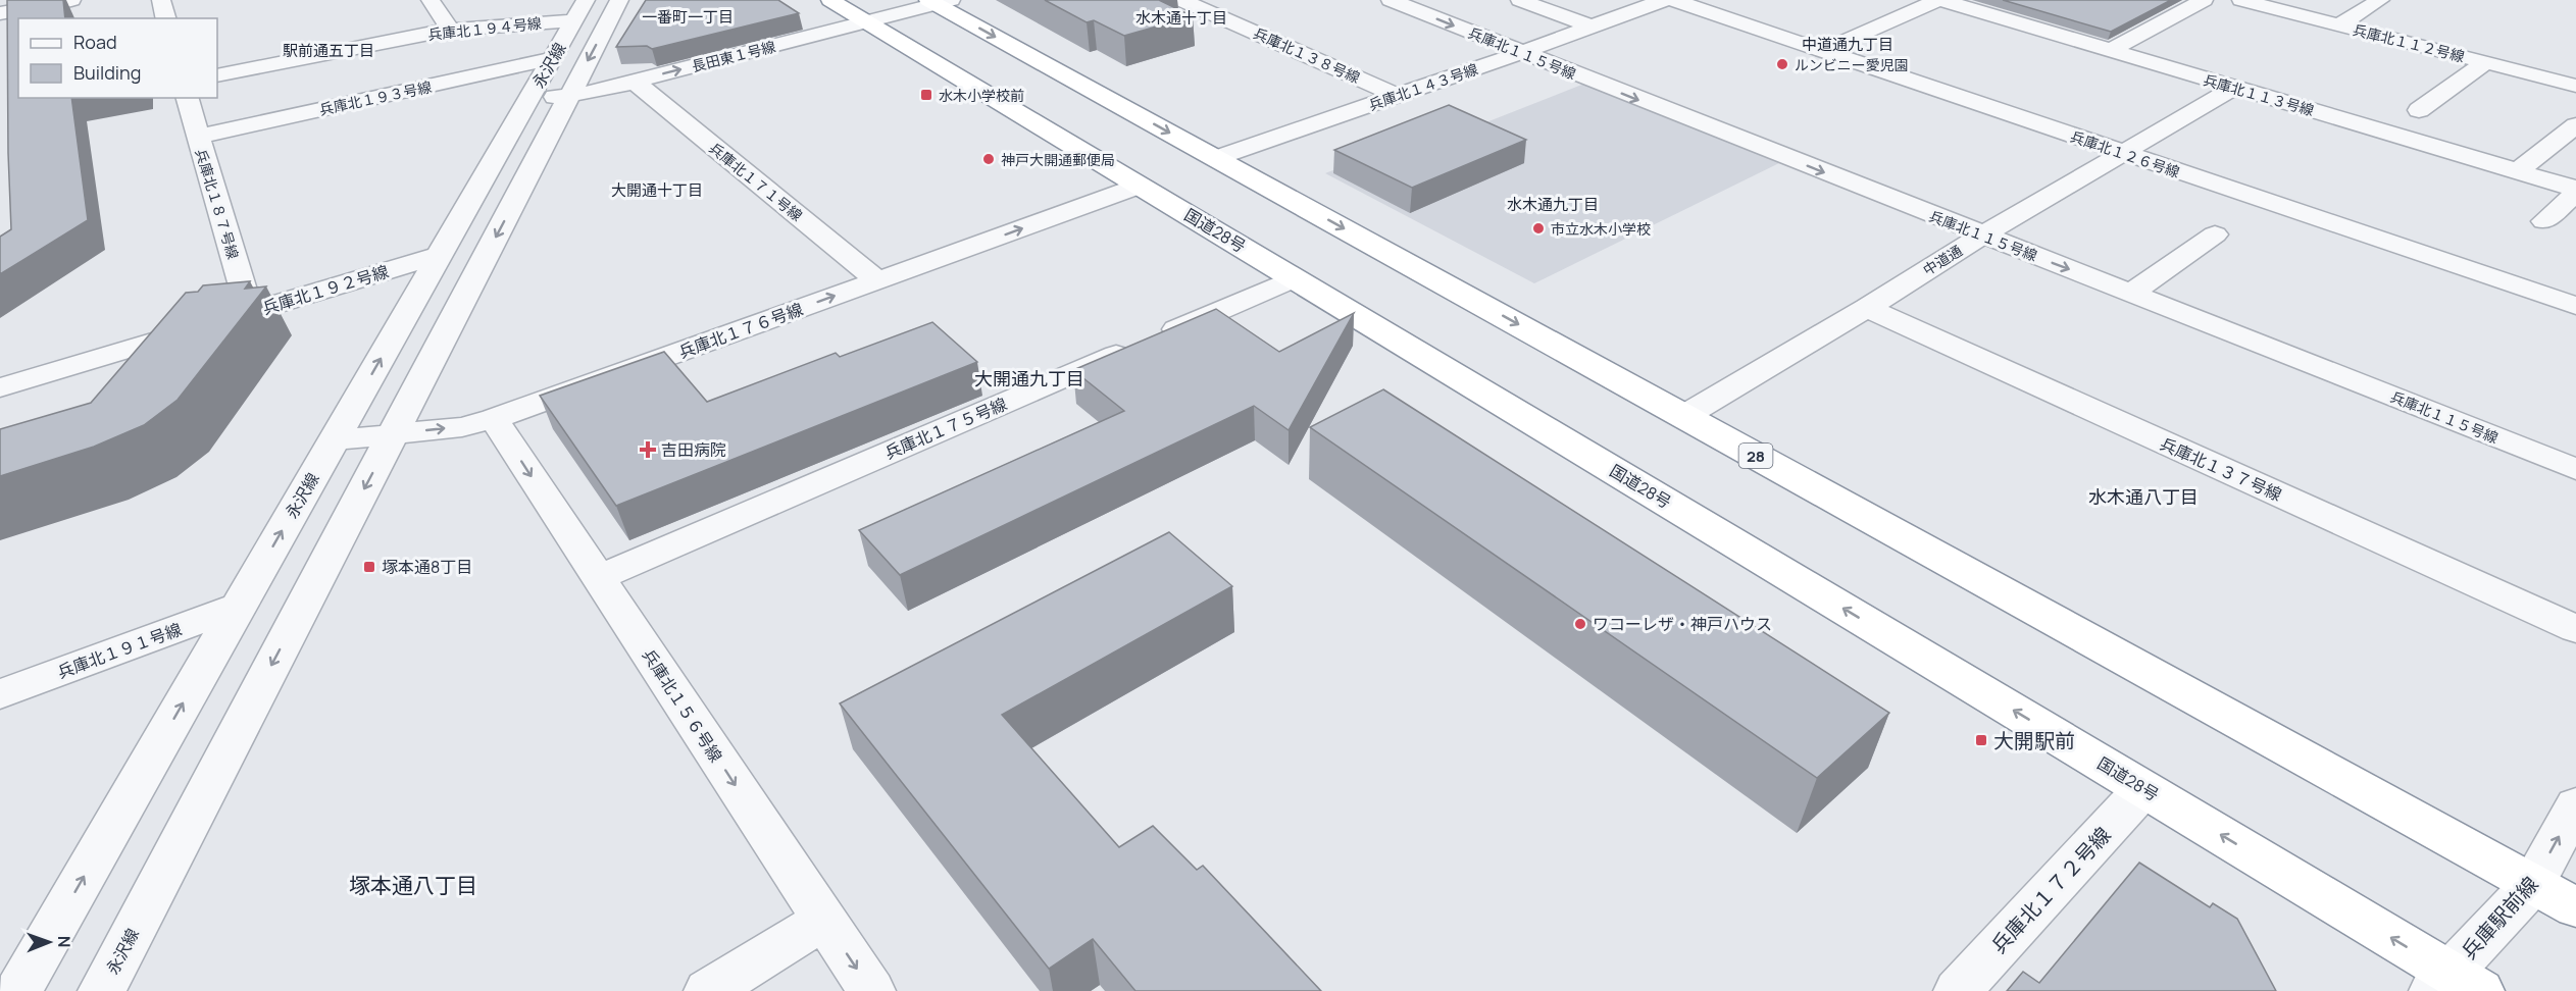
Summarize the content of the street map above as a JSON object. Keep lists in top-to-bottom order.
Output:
{
  "streets": {
    "highway": ["国道28号", "28"],
    "street": [
      "兵庫北１９４号線",
      "兵庫北１１２号線",
      "兵庫北１１５号線",
      "兵庫北１３８号線",
      "長田東１号線",
      "永沢線",
      "兵庫北１４３号線",
      "兵庫北１１３号線",
      "兵庫北１９３号線",
      "兵庫北１２６号線",
      "兵庫北１７１号線",
      "兵庫北１８７号線",
      "中道通",
      "兵庫北１９２号線",
      "兵庫北１７６号線",
      "兵庫北１７５号線",
      "兵庫北１３７号線",
      "兵庫北１９１号線",
      "兵庫北１５６号線",
      "兵庫北１７２号線",
      "兵庫駅前線"
    ]
  },
  "crossings": [
    ["兵庫北１９４号線", "永沢線"],
    ["兵庫北１１５号線", "兵庫北１４３号線"],
    ["兵庫北１１５号線", "中道通"],
    ["兵庫北１３８号線", "兵庫北１４３号線"],
    ["長田東１号線", "永沢線"],
    ["長田東１号線", "兵庫北１７１号線"],
    ["長田東１号線", "国道28号"],
    ["長田東１号線", "28"],
    ["永沢線", "兵庫北１９３号線"],
    ["永沢線", "兵庫北１９２号線"],
    ["永沢線", "兵庫北１７６号線"],
    ["永沢線", "兵庫北１９１号線"],
    ["兵庫北１４３号線", "兵庫北１２６号線"],
    ["兵庫北１４３号線", "28"],
    ["兵庫北１１３号線", "中道通"],
    ["兵庫北１９３号線", "兵庫北１８７号線"],
    ["兵庫北１２６号線", "中道通"],
    ["兵庫北１７１号線", "兵庫北１７６号線"],
    ["兵庫北１８７号線", "兵庫北１９２号線"],
    ["国道28号", "兵庫北１７６号線"],
    ["国道28号", "兵庫北１７５号線"],
    ["国道28号", "兵庫北１７２号線"],
    ["国道28号", "兵庫駅前線"],
    ["中道通", "28"],
    ["中道通", "兵庫北１３７号線"],
    ["兵庫北１７６号線", "兵庫北１５６号線"],
    ["兵庫北１７５号線", "兵庫北１５６号線"],
    ["28", "兵庫駅前線"]
  ],
  "one_way": [
    "兵庫北１１５号線",
    "長田東１号線",
    "兵庫北１７６号線",
    "兵庫北１５６号線",
    "兵庫駅前線"
  ],
  "districts": [
    "一番町一丁目",
    "水木通十丁目",
    "中道通九丁目",
    "駅前通五丁目",
    "大開通十丁目",
    "水木通九丁目",
    "大開通九丁目",
    "水木通八丁目",
    "塚本通八丁目"
  ],
  "places": {
    "other": [
      "ルンビニー愛児園",
      "神戸大開通郵便局",
      "市立水木小学校",
      "ワコーレザ・神戸ハウス"
    ],
    "transit": ["水木小学校前", "塚本通8丁目", "大開駅前"],
    "health": ["吉田病院"]
  },
  "legend": ["Road", "Building"],
  "north": "right"
}
